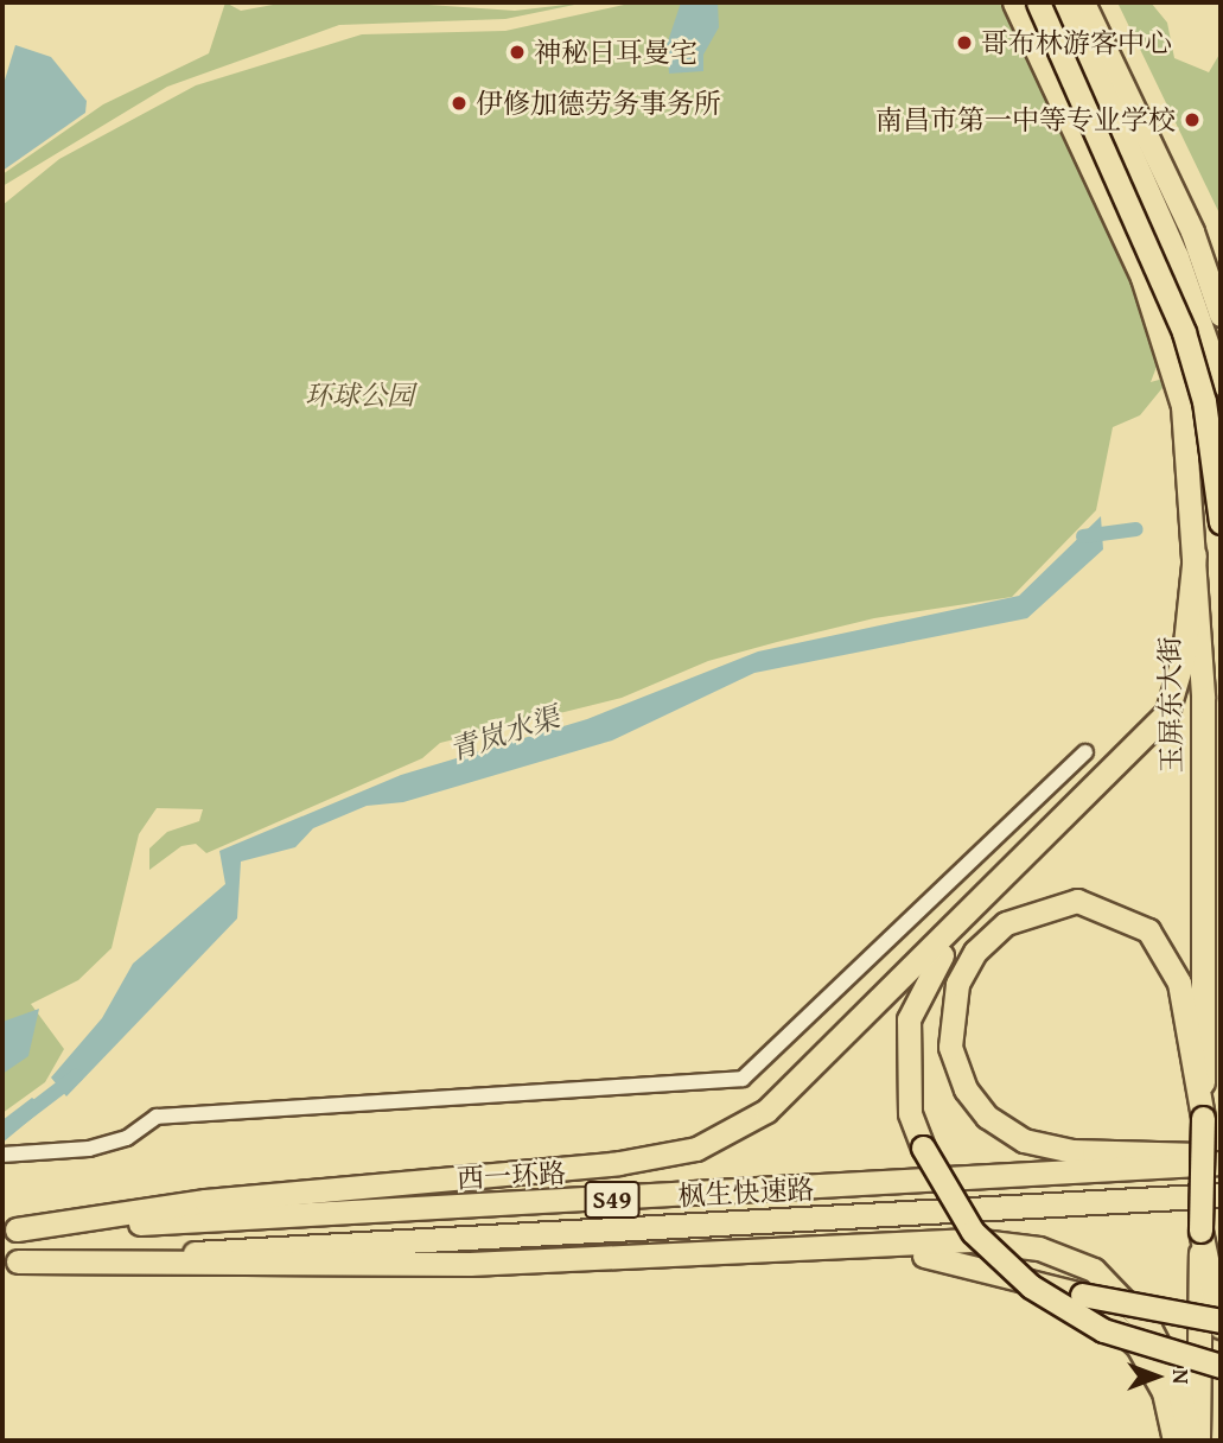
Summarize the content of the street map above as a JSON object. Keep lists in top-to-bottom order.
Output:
{
  "streets": {
    "main road": [
      "玉屏东大街",
      "西一环路",
      "枫生快速路",
      "S49"
    ]
  },
  "water": ["青岚水渠"],
  "parks": ["环球公园"],
  "places": [
    "哥布林游客中心",
    "神秘日耳曼宅",
    "伊修加德劳务事务所",
    "南昌市第一中等专业学校"
  ],
  "north": "right"
}
